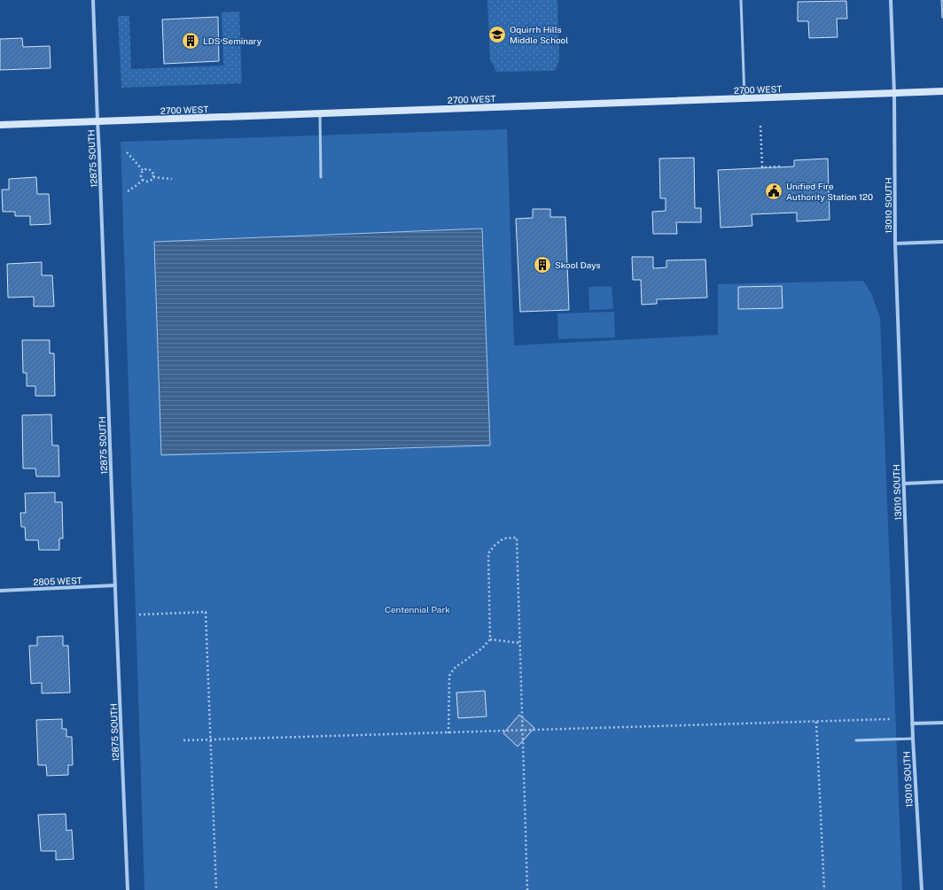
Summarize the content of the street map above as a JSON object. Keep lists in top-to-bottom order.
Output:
{
  "streets": {
    "main road": ["2700 WEST"],
    "street": ["12875 SOUTH", "13010 SOUTH", "2805 WEST"]
  },
  "crossings": [
    ["2700 WEST", "12875 SOUTH"],
    ["2700 WEST", "13010 SOUTH"],
    ["12875 SOUTH", "2805 WEST"]
  ],
  "parks": ["Centennial Park"],
  "places": {
    "school or university": ["Oquirrh Hills Middle School"],
    "building": ["LDS Seminary", "Skool Days"],
    "public building": ["Unified Fire Authority Station 120"]
  }
}
